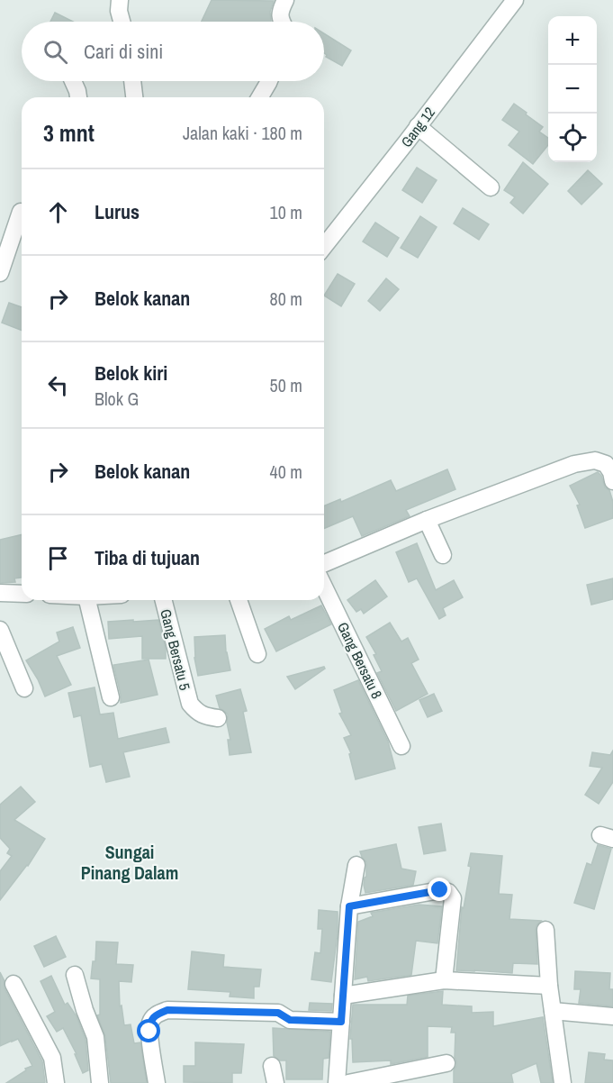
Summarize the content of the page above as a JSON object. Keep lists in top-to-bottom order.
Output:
{
  "streets": {
    "street": ["Gang 12", "Gang Bersatu 5", "Gang Bersatu 8"]
  },
  "districts": ["Sungai Pinang Dalam"],
  "page": {
    "map_buttons": ["+", "−"],
    "search": "Cari di sini",
    "heading": ["3 mnt", "Jalan kaki · 180 m"],
    "list": [
      ["Lurus", "10 m"],
      ["Belok kanan", "80 m"],
      ["Belok kiri", "Blok G", "50 m"],
      ["Belok kanan", "40 m"],
      "Tiba di tujuan"
    ]
  }
}
